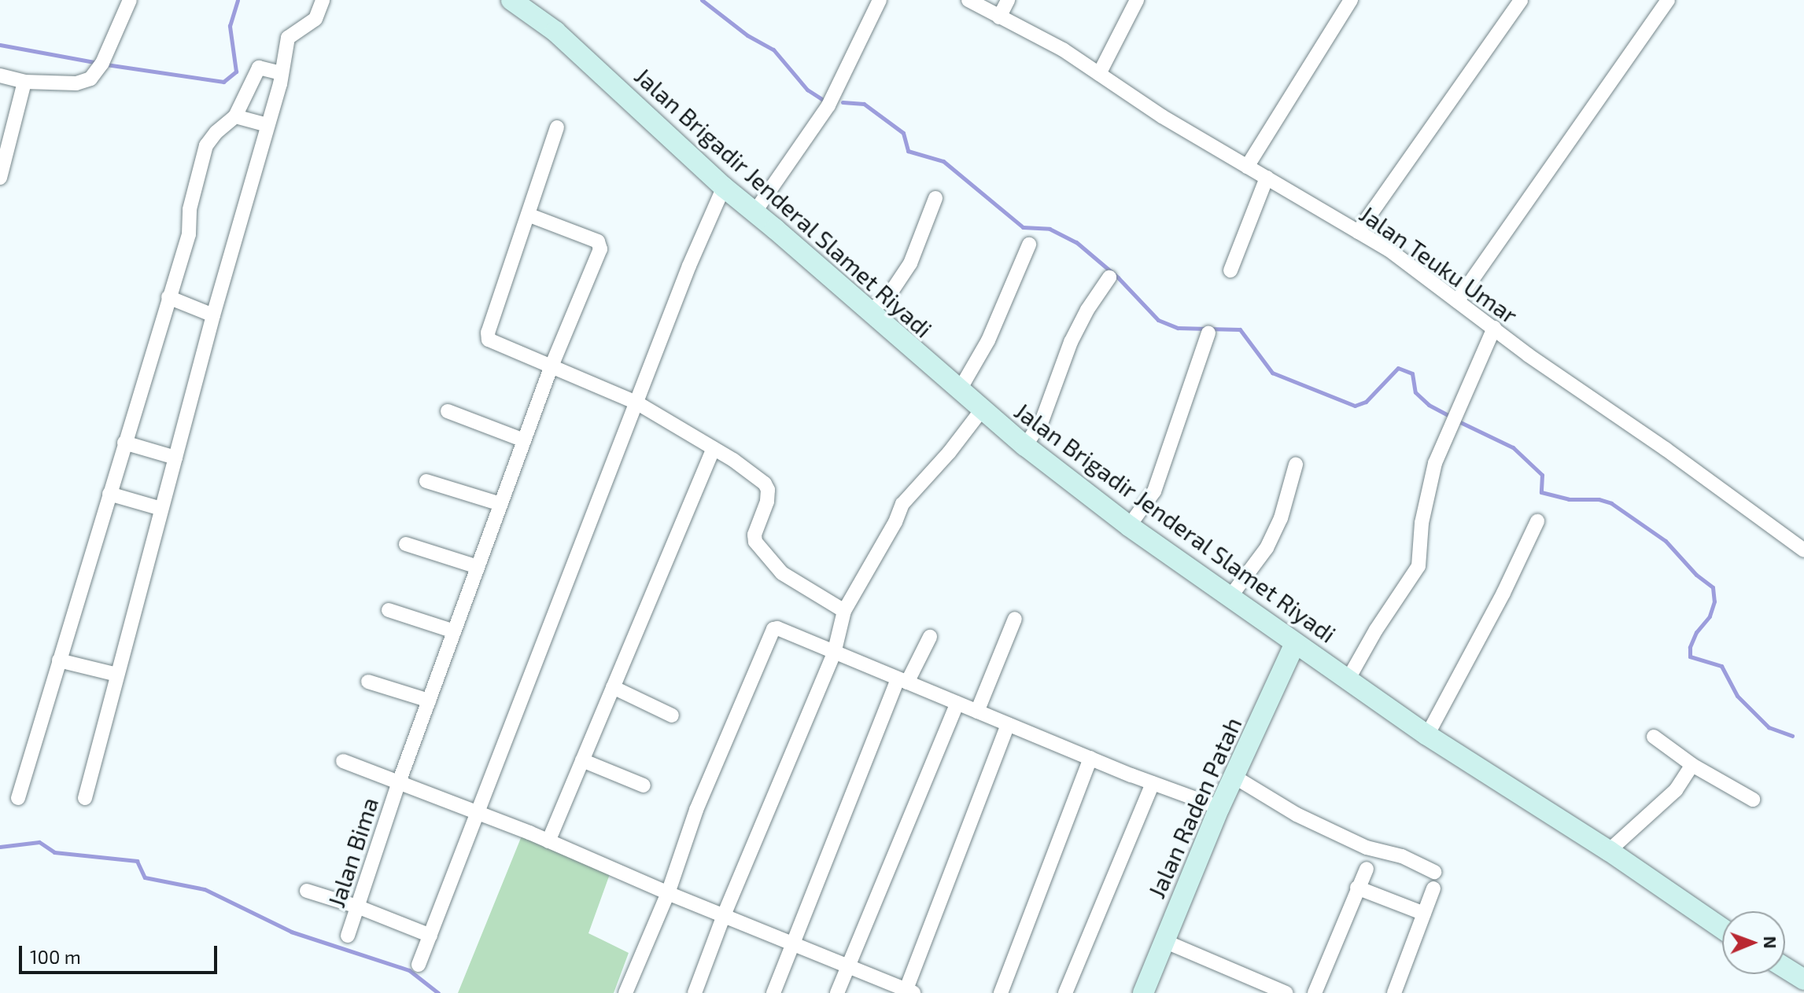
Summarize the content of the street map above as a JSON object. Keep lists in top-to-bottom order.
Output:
{
  "streets": {
    "main road": ["Jalan Brigadir Jenderal Slamet Riyadi", "Jalan Raden Patah"],
    "street": ["Jalan Teuku Umar", "Jalan Bima"]
  },
  "crossings": [
    ["Jalan Brigadir Jenderal Slamet Riyadi", "Jalan Raden Patah"]
  ],
  "scale_bar": "100 m",
  "north": "right"
}
